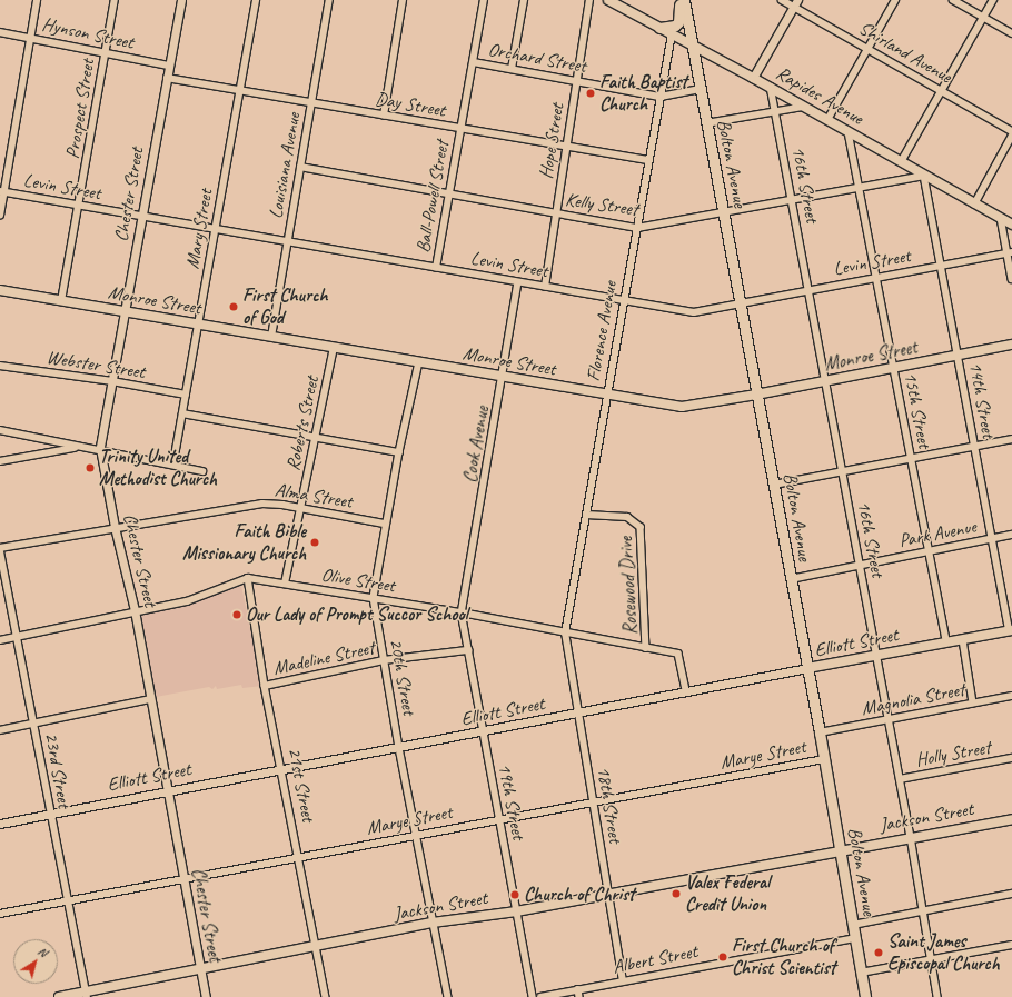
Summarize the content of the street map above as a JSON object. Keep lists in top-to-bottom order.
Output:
{
  "streets": {
    "main road": [
      "Rapides Avenue",
      "Bolton Avenue",
      "Monroe Street",
      "Elliott Street",
      "Jackson Street"
    ],
    "street": [
      "Hynson Street",
      "Shirland Avenue",
      "Orchard Street",
      "Day Street",
      "Prospect Street",
      "Hope Street",
      "Louisiana Avenue",
      "16th Street",
      "Levin Street",
      "Chester Street",
      "Ball-Powell Street",
      "Kelly Street",
      "Mary Street",
      "Florence Avenue",
      "Webster Street",
      "14th Street",
      "15th Street",
      "Roberts Street",
      "Cook Avenue",
      "Alma Street",
      "Park Avenue",
      "Olive Street",
      "Rosewood Drive",
      "Madeline Street",
      "20th Street",
      "Magnolia Street",
      "Holly Street",
      "Marye Street",
      "23rd Street",
      "21st Street",
      "19th Street",
      "18th Street",
      "Albert Street"
    ]
  },
  "crossings": [
    ["Hynson Street", "Prospect Street"],
    ["Hynson Street", "Chester Street"],
    ["Orchard Street", "Hope Street"],
    ["Orchard Street", "Bolton Avenue"],
    ["Orchard Street", "Ball-Powell Street"],
    ["Orchard Street", "Florence Avenue"],
    ["Rapides Avenue", "Bolton Avenue"],
    ["Rapides Avenue", "16th Street"],
    ["Rapides Avenue", "Kelly Street"],
    ["Rapides Avenue", "Florence Avenue"],
    ["Rapides Avenue", "14th Street"],
    ["Rapides Avenue", "15th Street"],
    ["Day Street", "Hope Street"],
    ["Day Street", "Louisiana Avenue"],
    ["Day Street", "Chester Street"],
    ["Day Street", "Ball-Powell Street"],
    ["Day Street", "Mary Street"],
    ["Day Street", "Florence Avenue"],
    ["Prospect Street", "Levin Street"],
    ["Prospect Street", "Monroe Street"],
    ["Hope Street", "Levin Street"],
    ["Hope Street", "Kelly Street"],
    ["Bolton Avenue", "Levin Street"],
    ["Bolton Avenue", "Kelly Street"],
    ["Bolton Avenue", "Monroe Street"],
    ["Bolton Avenue", "Park Avenue"],
    ["Bolton Avenue", "Elliott Street"],
    ["Bolton Avenue", "Magnolia Street"],
    ["Bolton Avenue", "Marye Street"],
    ["Bolton Avenue", "Jackson Street"],
    ["Bolton Avenue", "Albert Street"],
    ["Louisiana Avenue", "Levin Street"],
    ["Louisiana Avenue", "Kelly Street"],
    ["Louisiana Avenue", "Monroe Street"],
    ["16th Street", "Levin Street"],
    ["16th Street", "Kelly Street"],
    ["16th Street", "Monroe Street"],
    ["16th Street", "Park Avenue"],
    ["16th Street", "Elliott Street"],
    ["16th Street", "Magnolia Street"],
    ["16th Street", "Holly Street"],
    ["16th Street", "Jackson Street"],
    ["Levin Street", "Chester Street"],
    ["Levin Street", "Ball-Powell Street"],
    ["Levin Street", "Mary Street"],
    ["Levin Street", "Florence Avenue"],
    ["Levin Street", "14th Street"],
    ["Levin Street", "15th Street"],
    ["Levin Street", "Cook Avenue"],
    ["Chester Street", "Monroe Street"],
    ["Chester Street", "Webster Street"],
    ["Chester Street", "Alma Street"],
    ["Chester Street", "Olive Street"],
    ["Chester Street", "Elliott Street"],
    ["Chester Street", "Marye Street"],
    ["Chester Street", "Jackson Street"],
    ["Ball-Powell Street", "Kelly Street"],
    ["Kelly Street", "Florence Avenue"],
    ["Kelly Street", "14th Street"],
    ["Kelly Street", "15th Street"],
    ["Mary Street", "Monroe Street"],
    ["Mary Street", "Webster Street"],
    ["Monroe Street", "Florence Avenue"],
    ["Monroe Street", "14th Street"],
    ["Monroe Street", "15th Street"],
    ["Monroe Street", "Roberts Street"],
    ["Monroe Street", "Cook Avenue"],
    ["Monroe Street", "20th Street"],
    ["Florence Avenue", "Olive Street"],
    ["Florence Avenue", "Rosewood Drive"],
    ["Florence Avenue", "18th Street"],
    ["14th Street", "Park Avenue"],
    ["14th Street", "Elliott Street"],
    ["15th Street", "Park Avenue"],
    ["15th Street", "Elliott Street"],
    ["Roberts Street", "Alma Street"],
    ["Roberts Street", "Olive Street"],
    ["Cook Avenue", "Olive Street"],
    ["Cook Avenue", "19th Street"],
    ["Alma Street", "20th Street"],
    ["Alma Street", "23rd Street"],
    ["Olive Street", "Rosewood Drive"],
    ["Olive Street", "Elliott Street"],
    ["Olive Street", "20th Street"],
    ["Olive Street", "23rd Street"],
    ["Olive Street", "21st Street"],
    ["Olive Street", "19th Street"],
    ["Olive Street", "18th Street"],
    ["Elliott Street", "20th Street"],
    ["Elliott Street", "23rd Street"],
    ["Elliott Street", "21st Street"],
    ["Elliott Street", "19th Street"],
    ["Elliott Street", "18th Street"],
    ["Madeline Street", "20th Street"],
    ["Madeline Street", "21st Street"],
    ["Madeline Street", "19th Street"],
    ["20th Street", "Marye Street"],
    ["20th Street", "Jackson Street"],
    ["Marye Street", "23rd Street"],
    ["Marye Street", "21st Street"],
    ["Marye Street", "19th Street"],
    ["Marye Street", "18th Street"],
    ["23rd Street", "Jackson Street"],
    ["21st Street", "Jackson Street"],
    ["19th Street", "Jackson Street"],
    ["18th Street", "Jackson Street"],
    ["18th Street", "Albert Street"]
  ],
  "places": [
    "Faith Baptist Church",
    "First Church of God",
    "Trinity United Methodist Church",
    "Faith Bible Missionary Church",
    "Our Lady of Prompt Succor School",
    "Valex Federal Credit Union",
    "Church of Christ",
    "Saint James Episcopal Church",
    "First Church of Christ Scientist"
  ],
  "north": "top right"
}
